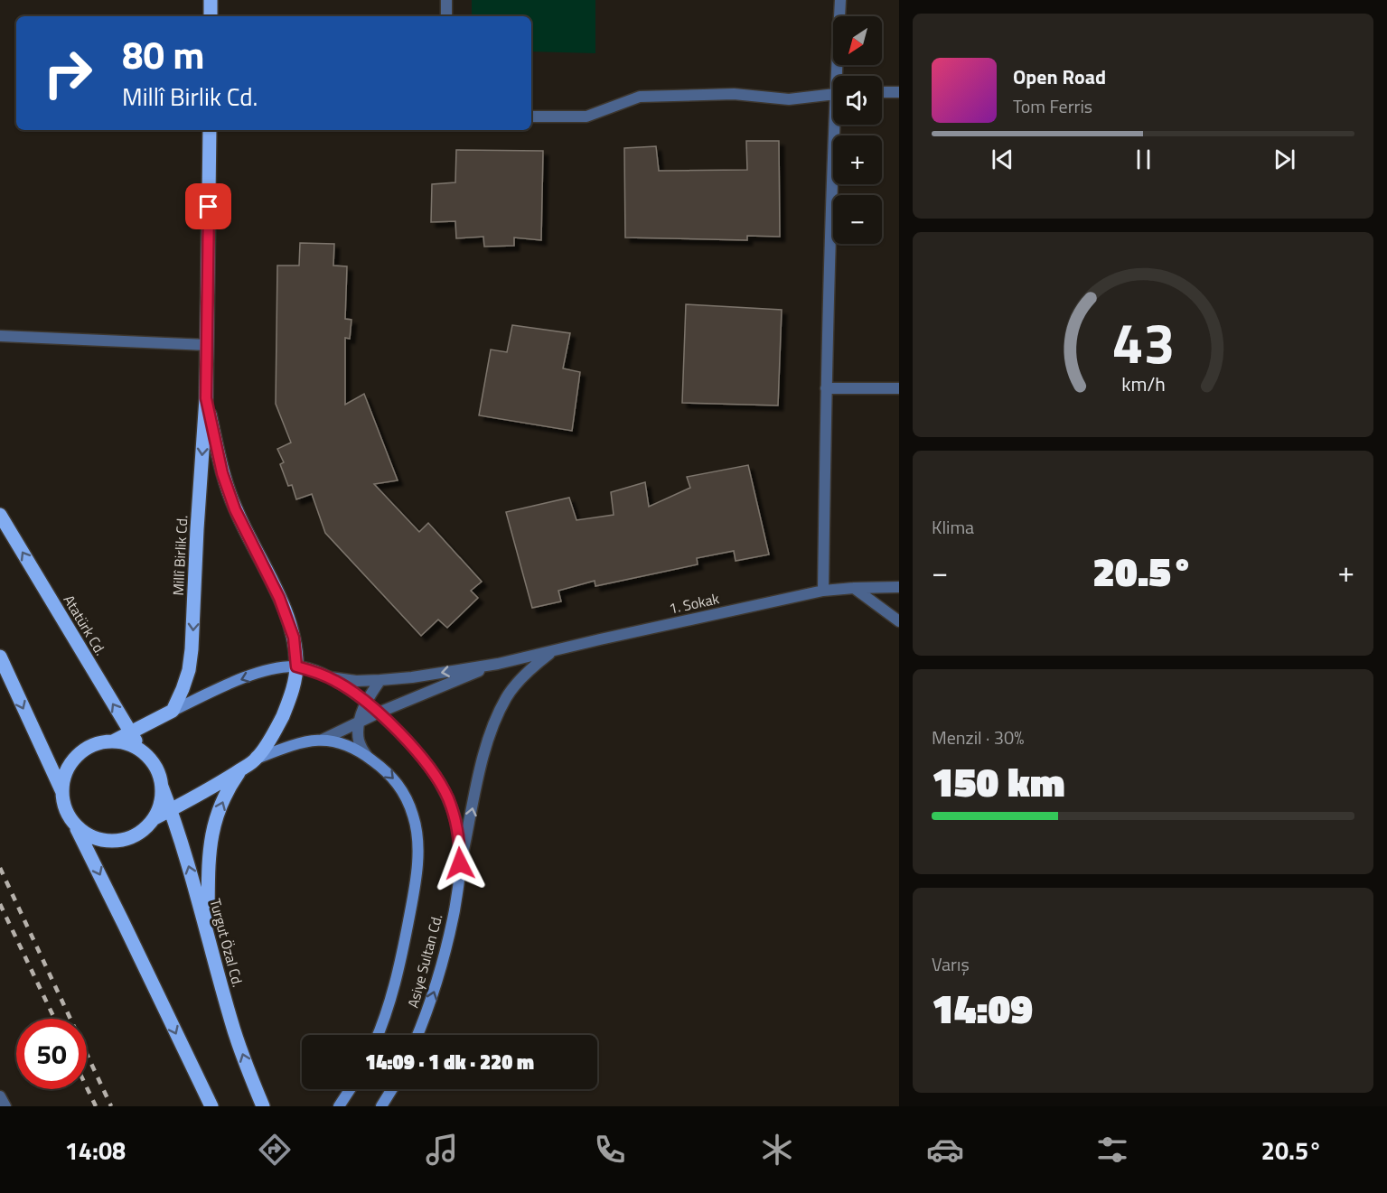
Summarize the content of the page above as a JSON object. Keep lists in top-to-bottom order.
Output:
{
  "streets": {
    "main road": [
      "Millî Birlik Cd.",
      "Atatürk Cd.",
      "Turgut Özal Cd.",
      "Asiye Sultan Cd."
    ],
    "street": ["1. Sokak"]
  },
  "crossings": [
    ["Millî Birlik Cd.", "Asiye Sultan Cd."],
    ["Atatürk Cd.", "Turgut Özal Cd."]
  ],
  "north": "bottom left",
  "page": {
    "map_buttons": ["+", "−"],
    "turn": ["80 m", "Millî Birlik Cd."],
    "song": ["Open Road", "Tom Ferris"],
    "tile": [
      "Klima",
      ["Menzil · 30%", "150 km"],
      ["Varış", "14:09"]
    ],
    "heat": ["−", "20.5°", "+"],
    "limit": "50",
    "trip": "14:09 · 1 dk · 220 m",
    "tabs": ["14:08", "20.5°"],
    "gauge": ["43", "km/h"]
  }
}
